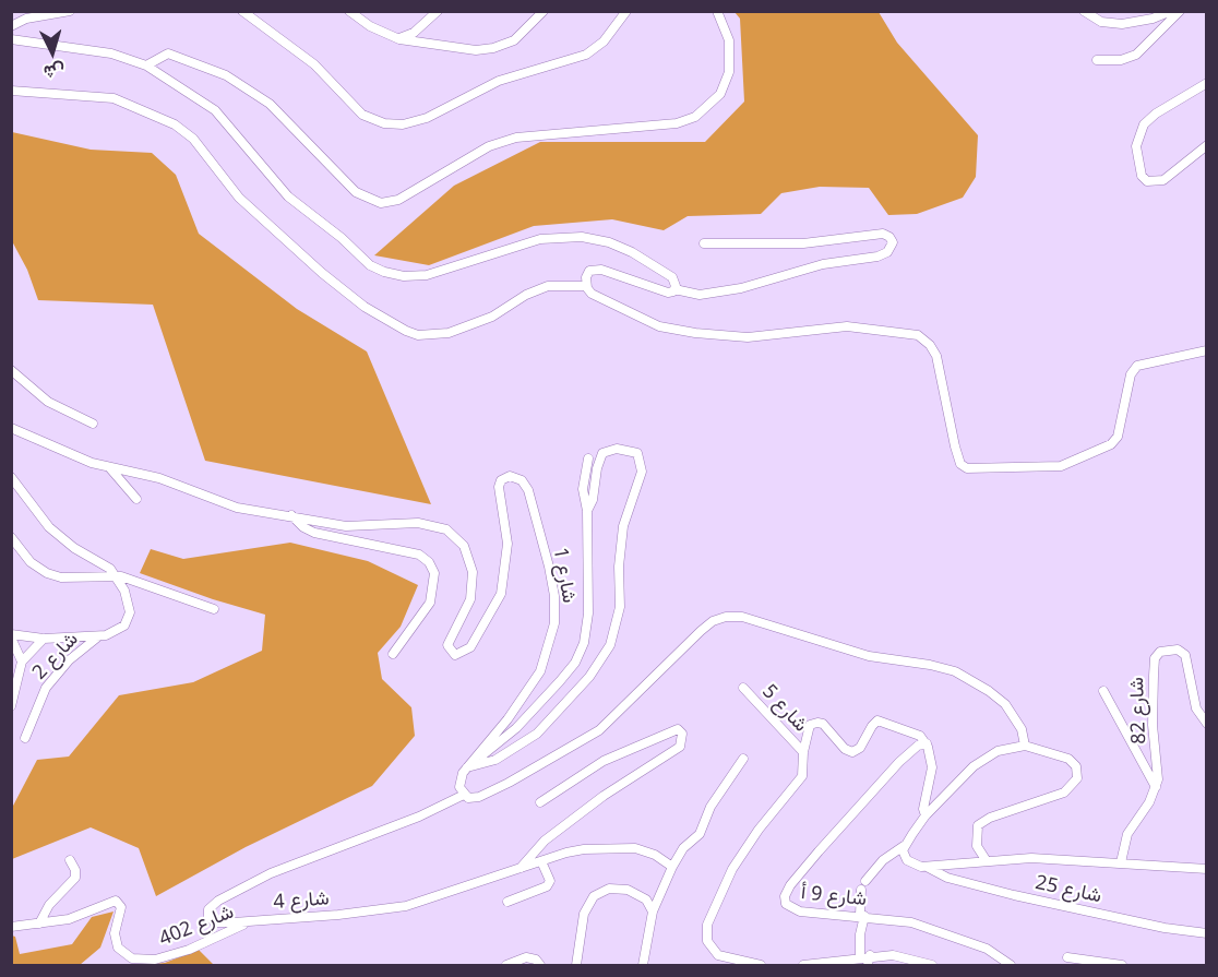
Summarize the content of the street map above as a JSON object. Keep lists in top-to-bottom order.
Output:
{
  "streets": {
    "street": [
      "شارع 1",
      "شارع 2",
      "شارع 5",
      "شارع 82",
      "شارع 25",
      "شارع 9 أ",
      "شارع 4",
      "شارع 402"
    ]
  },
  "crossings": [
    ["شارع 4", "شارع 402"]
  ],
  "north": "bottom"
}
